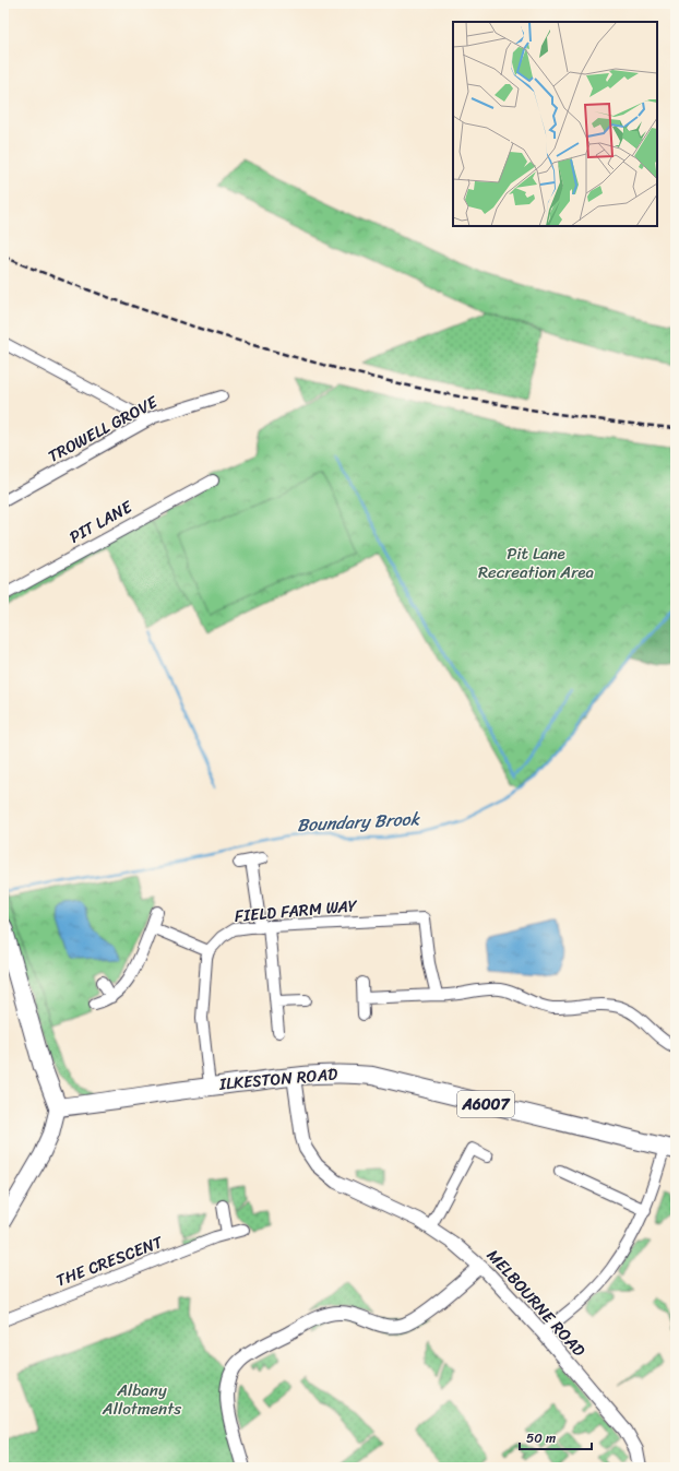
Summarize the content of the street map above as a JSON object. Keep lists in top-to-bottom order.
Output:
{
  "streets": {
    "main road": ["ILKESTON ROAD", "A6007"],
    "street": [
      "TROWELL GROVE",
      "PIT LANE",
      "FIELD FARM WAY",
      "THE CRESCENT",
      "MELBOURNE ROAD"
    ]
  },
  "crossings": [
    ["ILKESTON ROAD", "MELBOURNE ROAD"]
  ],
  "water": ["Boundary Brook"],
  "parks": ["Pit Lane Recreation Area", "Albany Allotments"],
  "scale_bar": "50 m"
}
